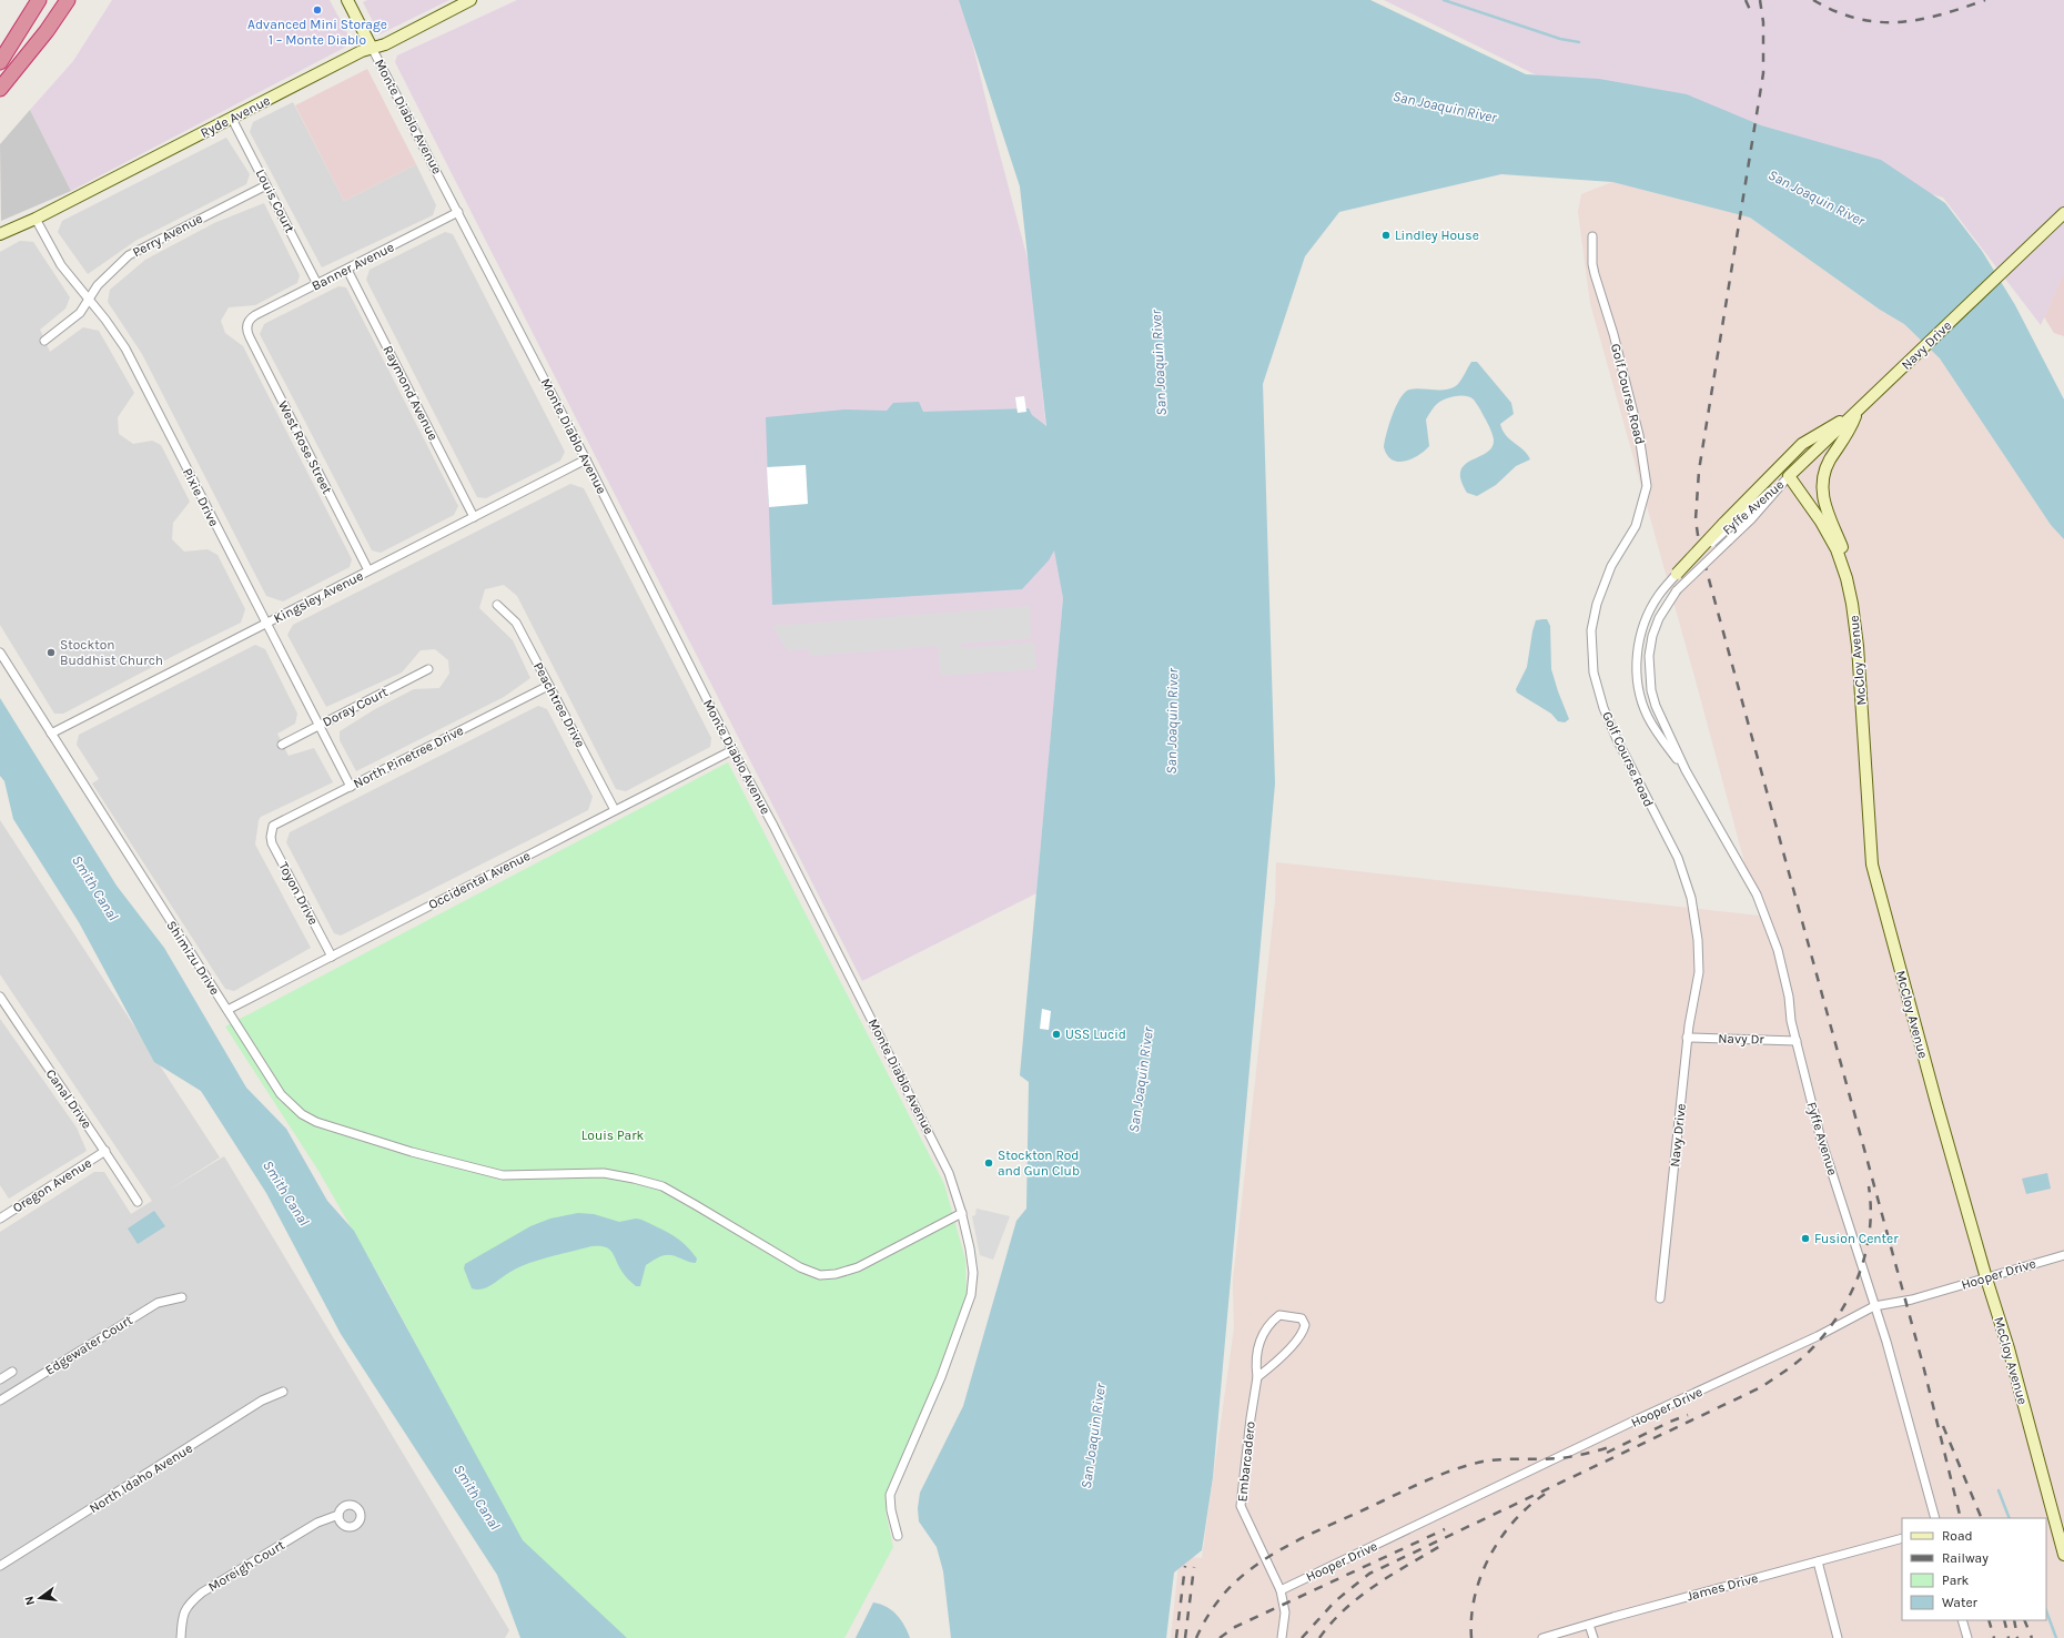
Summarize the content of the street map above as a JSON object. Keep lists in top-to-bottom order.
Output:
{
  "streets": {
    "street": [
      "Ryde Avenue",
      "Monte Diablo Avenue",
      "Louis Court",
      "Perry Avenue",
      "Banner Avenue",
      "Navy Drive",
      "Raymond Avenue",
      "Golf Course Road",
      "West Rose Street",
      "Pixie Drive",
      "Fyffe Avenue",
      "Kingsley Avenue",
      "McCloy Avenue",
      "Peachtree Drive",
      "Doray Court",
      "North Pinetree Drive",
      "Occidental Avenue",
      "Toyon Drive",
      "Shimizu Drive",
      "Navy Dr",
      "Canal Drive",
      "Oregon Avenue",
      "Hooper Drive",
      "Edgewater Court",
      "Embarcadero",
      "North Idaho Avenue",
      "Moreigh Court",
      "James Drive"
    ]
  },
  "crossings": [
    ["Ryde Avenue", "Monte Diablo Avenue"],
    ["Ryde Avenue", "Louis Court"],
    ["Ryde Avenue", "Pixie Drive"],
    ["Monte Diablo Avenue", "Banner Avenue"],
    ["Monte Diablo Avenue", "Kingsley Avenue"],
    ["Monte Diablo Avenue", "Occidental Avenue"],
    ["Monte Diablo Avenue", "Shimizu Drive"],
    ["Louis Court", "Perry Avenue"],
    ["Louis Court", "Banner Avenue"],
    ["Perry Avenue", "Pixie Drive"],
    ["Banner Avenue", "Raymond Avenue"],
    ["Banner Avenue", "West Rose Street"],
    ["Navy Drive", "Golf Course Road"],
    ["Navy Drive", "Fyffe Avenue"],
    ["Navy Drive", "McCloy Avenue"],
    ["Navy Drive", "Navy Dr"],
    ["Raymond Avenue", "Kingsley Avenue"],
    ["West Rose Street", "Kingsley Avenue"],
    ["Pixie Drive", "Kingsley Avenue"],
    ["Pixie Drive", "Doray Court"],
    ["Pixie Drive", "North Pinetree Drive"],
    ["Fyffe Avenue", "McCloy Avenue"],
    ["Fyffe Avenue", "Navy Dr"],
    ["Fyffe Avenue", "Hooper Drive"],
    ["Kingsley Avenue", "Shimizu Drive"],
    ["McCloy Avenue", "Hooper Drive"],
    ["Peachtree Drive", "North Pinetree Drive"],
    ["Peachtree Drive", "Occidental Avenue"],
    ["North Pinetree Drive", "Toyon Drive"],
    ["Occidental Avenue", "Toyon Drive"],
    ["Occidental Avenue", "Shimizu Drive"],
    ["Canal Drive", "Oregon Avenue"],
    ["Hooper Drive", "Embarcadero"]
  ],
  "water": ["San Joaquin River", "Smith Canal"],
  "parks": ["Louis Park"],
  "places": [
    "Advanced Mini Storage 1 – Monte Diablo",
    "Lindley House",
    "Stockton Buddhist Church",
    "USS Lucid",
    "Stockton Rod and Gun Club",
    "Fusion Center"
  ],
  "legend": [
    "Road",
    "Railway",
    "Park",
    "Water"
  ],
  "north": "left"
}
